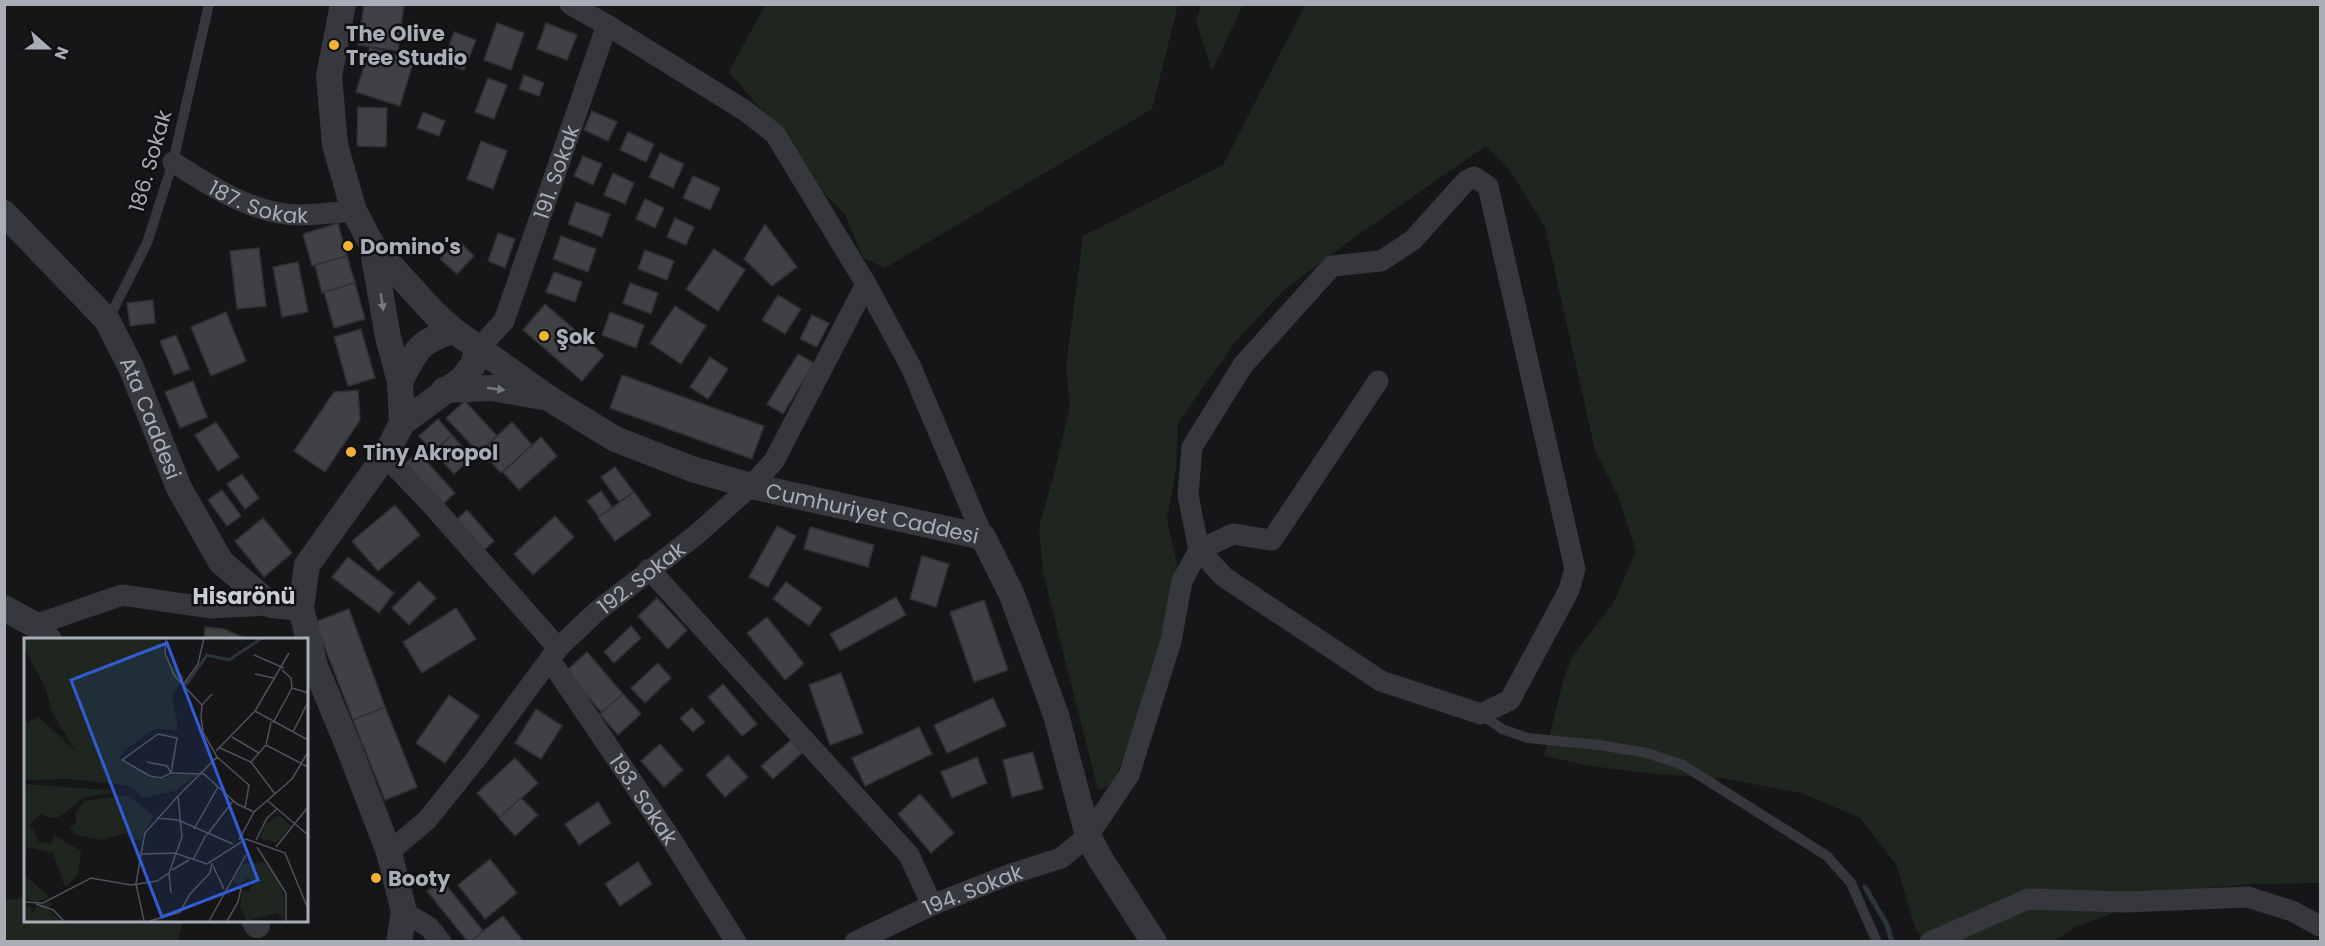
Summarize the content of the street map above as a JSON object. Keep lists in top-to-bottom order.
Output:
{
  "streets": {
    "street": [
      "191. Sokak",
      "187. Sokak",
      "Ata Caddesi",
      "Cumhuriyet Caddesi",
      "192. Sokak",
      "193. Sokak",
      "194. Sokak"
    ],
    "lane": ["186. Sokak"]
  },
  "crossings": [
    ["186. Sokak", "187. Sokak"],
    ["186. Sokak", "Ata Caddesi"],
    ["191. Sokak", "Cumhuriyet Caddesi"],
    ["187. Sokak", "Cumhuriyet Caddesi"],
    ["Cumhuriyet Caddesi", "192. Sokak"],
    ["Cumhuriyet Caddesi", "194. Sokak"],
    ["192. Sokak", "193. Sokak"]
  ],
  "districts": ["Hisarönü"],
  "places": [
    "The Olive Tree Studio",
    "Domino's",
    "Şok",
    "Tiny Akropol",
    "Booty"
  ],
  "north": "right"
}
